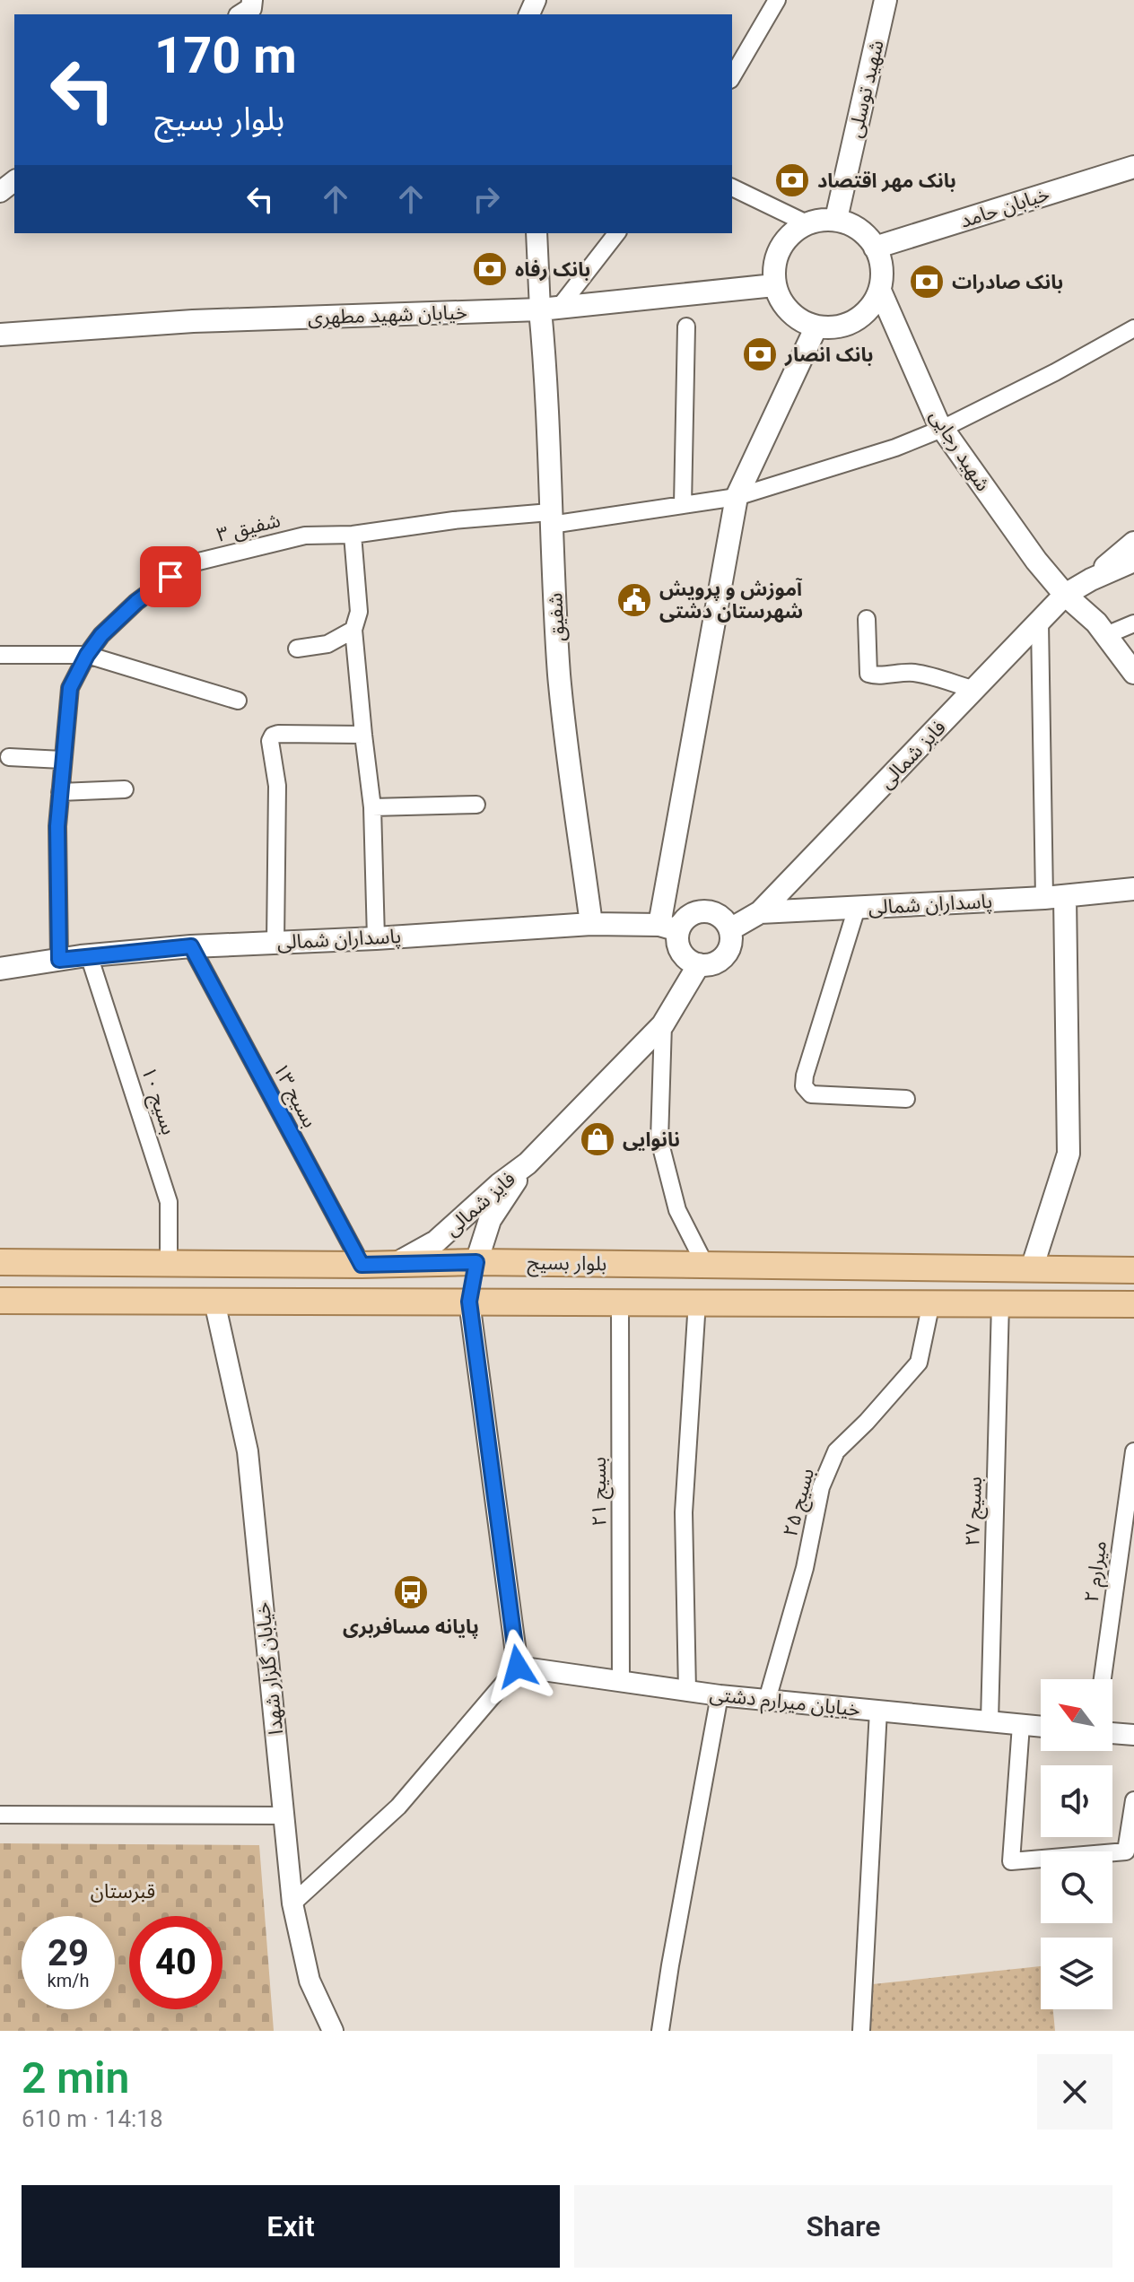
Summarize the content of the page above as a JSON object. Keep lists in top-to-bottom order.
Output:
{
  "streets": {
    "main road": [
      "شهید توسلی",
      "خیابان حامد",
      "خیابان شهید مطهری",
      "شهید رجایی",
      "شفیق",
      "فایز شمالی",
      "پاسداران شمالی",
      "بلوار بسیج"
    ],
    "street": [
      "شفیق ۳",
      "بسیج ۱۳",
      "بسیج ۱۰",
      "بسیج ۲۱",
      "بسیج ۲۵",
      "بسیج ۲۷",
      "میرارم ۲",
      "خیابان گلزار شهدا",
      "خیابان میرارم دشتی"
    ]
  },
  "crossings": [
    ["شهید توسلی", "خیابان حامد"],
    ["شهید توسلی", "خیابان شهید مطهری"],
    ["شهید توسلی", "شهید رجایی"],
    ["خیابان حامد", "خیابان شهید مطهری"],
    ["خیابان حامد", "شهید رجایی"],
    ["خیابان شهید مطهری", "شهید رجایی"],
    ["خیابان شهید مطهری", "شفیق"],
    ["شهید رجایی", "شفیق ۳"],
    ["شهید رجایی", "فایز شمالی"],
    ["شفیق ۳", "شفیق"],
    ["شفیق ۳", "پاسداران شمالی"],
    ["شفیق", "پاسداران شمالی"],
    ["فایز شمالی", "پاسداران شمالی"],
    ["فایز شمالی", "بلوار بسیج"],
    ["پاسداران شمالی", "بسیج ۱۳"],
    ["پاسداران شمالی", "بسیج ۱۰"],
    ["بسیج ۱۳", "بلوار بسیج"],
    ["بسیج ۱۰", "بلوار بسیج"],
    ["بلوار بسیج", "بسیج ۲۱"],
    ["بلوار بسیج", "بسیج ۲۵"],
    ["بلوار بسیج", "بسیج ۲۷"],
    ["بلوار بسیج", "خیابان گلزار شهدا"],
    ["بسیج ۲۱", "خیابان میرارم دشتی"],
    ["بسیج ۲۵", "خیابان میرارم دشتی"],
    ["بسیج ۲۷", "خیابان میرارم دشتی"]
  ],
  "parks": ["قبرستان"],
  "places": {
    "bank": [
      "بانک مهر اقتصاد",
      "بانک رفاه",
      "بانک صادرات",
      "بانک انصار"
    ],
    "public building": ["آموزش و پرویش شهرستان دشتی"],
    "shop": ["نانوایی"],
    "bus stop": ["پایانه مسافربری"]
  },
  "north": "top left",
  "page": {
    "turn": ["170 m", "بلوار بسیج"],
    "speed": "29 km/h",
    "limit": "40",
    "heading": ["2 min", "610 m · 14:18"],
    "buttons": ["Exit", "Share"]
  }
}
